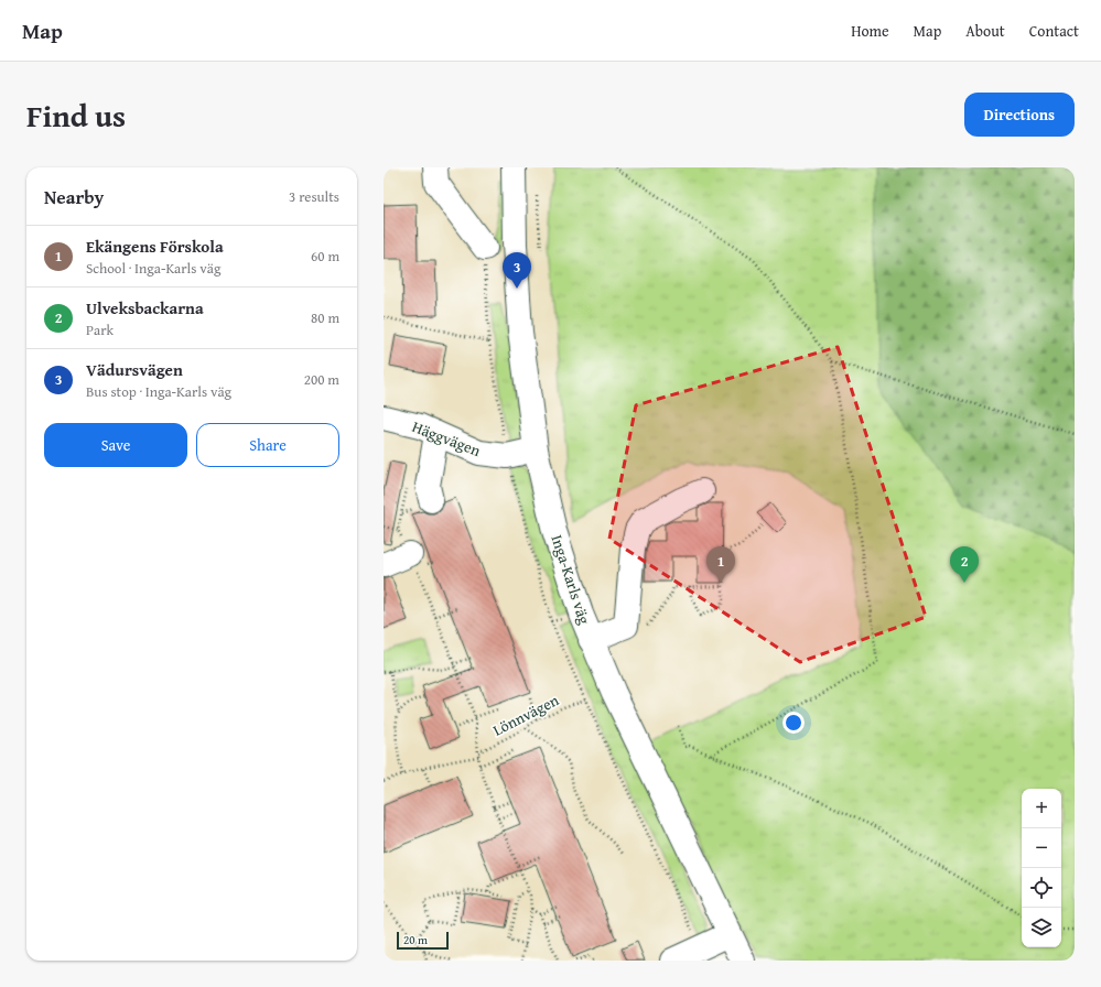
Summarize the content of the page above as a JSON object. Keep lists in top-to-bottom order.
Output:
{
  "streets": {
    "street": ["Häggvägen", "Inga-Karls väg"],
    "path": ["Lönnvägen"]
  },
  "crossings": [
    ["Häggvägen", "Inga-Karls väg"]
  ],
  "scale_bar": "20 m",
  "page": {
    "header": "Map",
    "nav": [
      "Home",
      "Map",
      "About",
      "Contact"
    ],
    "title": "Find us",
    "buttons": [
      "Directions",
      ["Save", "Share"]
    ],
    "heading": ["Nearby", "3 results"],
    "list": [
      {
        "mark": "1",
        "name": "Ekängens Förskola",
        "note": "School · Inga-Karls väg",
        "value": "60 m"
      },
      {
        "mark": "2",
        "name": "Ulveksbackarna",
        "note": "Park",
        "value": "80 m"
      },
      {
        "mark": "3",
        "name": "Vädursvägen",
        "note": "Bus stop · Inga-Karls väg",
        "value": "200 m"
      }
    ],
    "pins": ["3", "1", "2"],
    "map_buttons": ["+", "−"],
    "scale": "20 m"
  }
}
